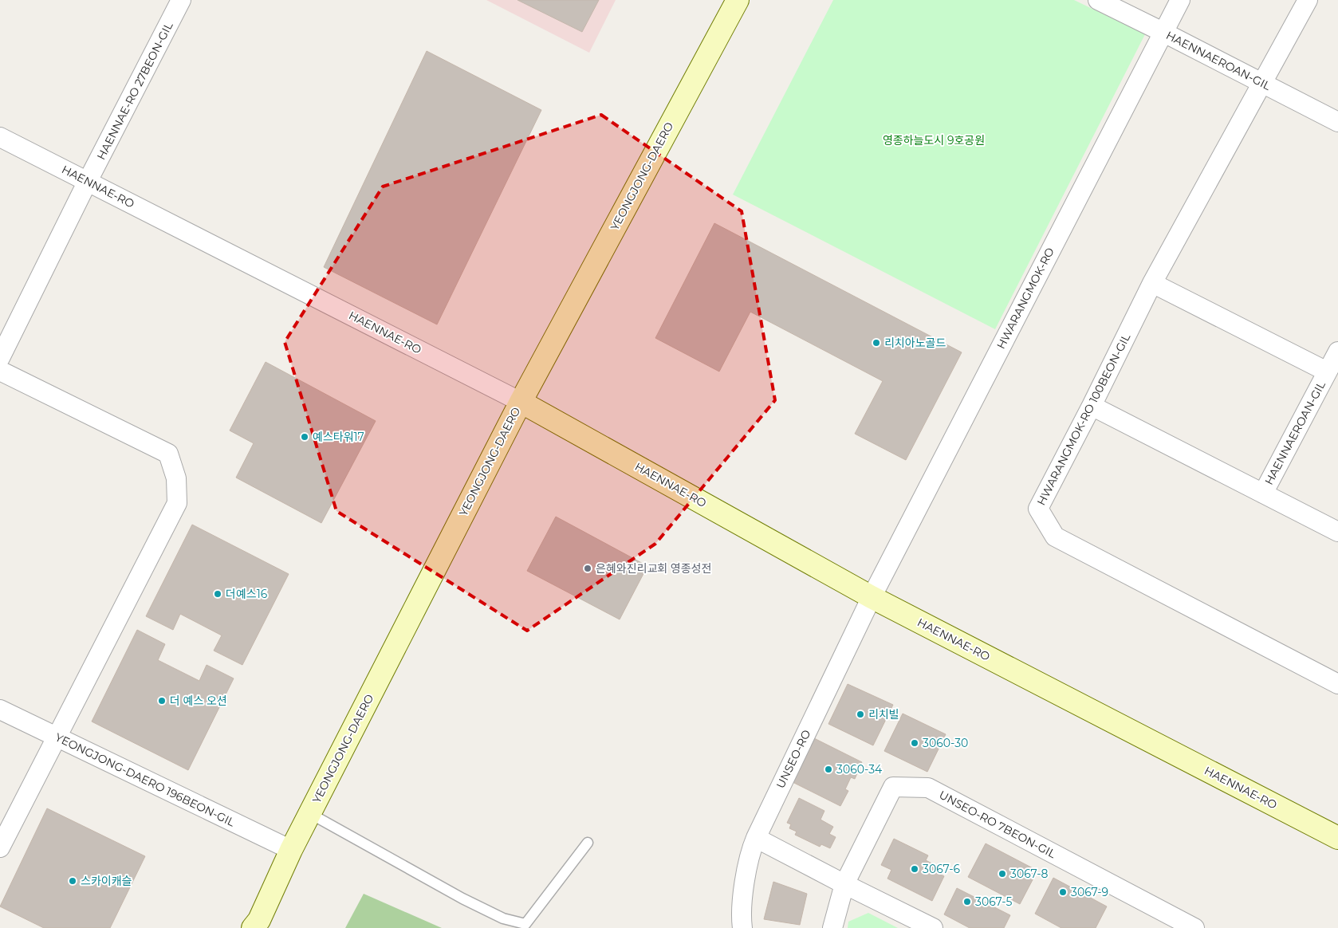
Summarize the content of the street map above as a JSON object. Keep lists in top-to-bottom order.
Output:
{
  "streets": {
    "main road": ["YEONGJONG-DAERO", "HAENNAE-RO"],
    "street": [
      "HAENNAEROAN-GIL",
      "HAENNAE-RO 27BEON-GIL",
      "HWARANGMOK-RO",
      "HWARANGMOK-RO 100BEON-GIL",
      "UNSEO-RO",
      "YEONGJONG-DAERO 196BEON-GIL",
      "UNSEO-RO 7BEON-GIL"
    ]
  },
  "crossings": [
    ["HAENNAEROAN-GIL", "HWARANGMOK-RO"],
    ["HAENNAEROAN-GIL", "HWARANGMOK-RO 100BEON-GIL"],
    ["HAENNAE-RO 27BEON-GIL", "HAENNAE-RO"],
    ["YEONGJONG-DAERO", "HAENNAE-RO"],
    ["YEONGJONG-DAERO", "YEONGJONG-DAERO 196BEON-GIL"],
    ["HAENNAE-RO", "HWARANGMOK-RO"],
    ["HAENNAE-RO", "UNSEO-RO"],
    ["HWARANGMOK-RO", "UNSEO-RO"]
  ],
  "parks": ["영종하늘도시 9호공원"],
  "places": [
    "리치아노골드",
    "예스타워17",
    "은혜와진리교회 영종성전",
    "더예스16",
    "더 예스 오션",
    "리치빌",
    "3060-30",
    "3060-34",
    "3067-6",
    "3067-8",
    "스카이캐슬",
    "3067-9",
    "3067-5"
  ]
}
